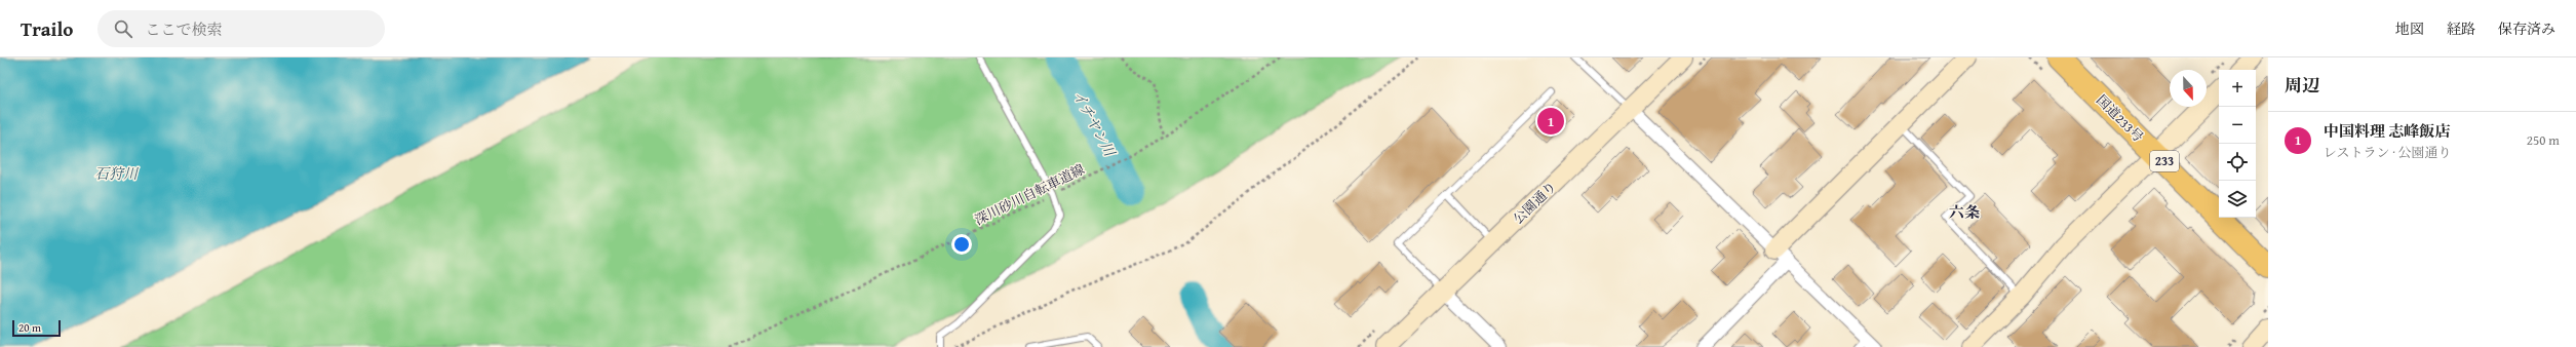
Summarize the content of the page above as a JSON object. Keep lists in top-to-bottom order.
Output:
{
  "streets": {
    "highway": ["国道233号", "233"],
    "street": ["公園通り"],
    "path": ["深川砂川自転車道線"]
  },
  "districts": ["六条"],
  "water": ["イチヤン川", "石狩川"],
  "scale_bar": "20 m",
  "north": "bottom",
  "page": {
    "header": "Trailo",
    "search": "ここで検索",
    "nav": ["地図", "経路", "保存済み"],
    "heading": "周辺",
    "map_buttons": ["+", "−"],
    "pins": "1",
    "list": [
      {
        "mark": "1",
        "name": "中国料理 志峰飯店",
        "note": "レストラン · 公園通り",
        "value": "250 m"
      }
    ],
    "scale": "20 m"
  }
}
